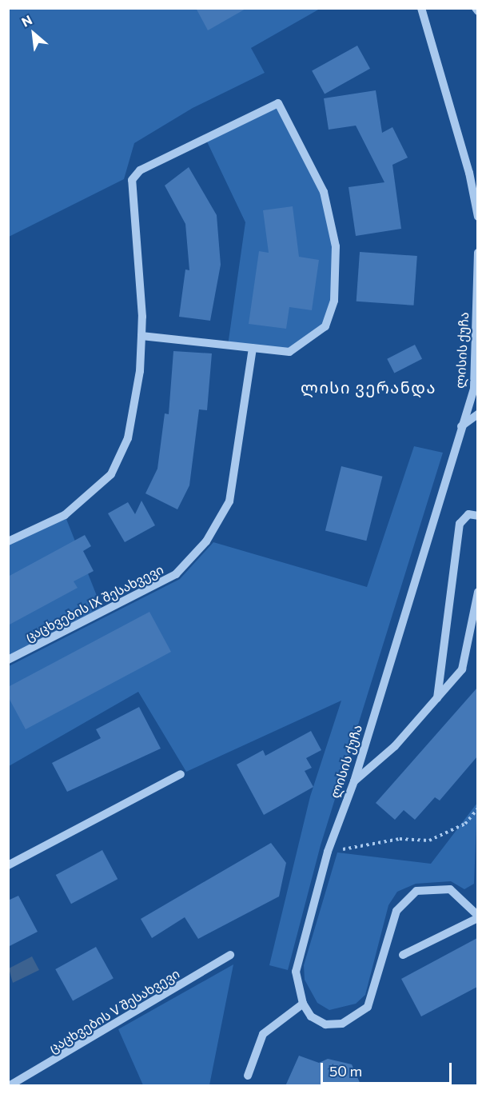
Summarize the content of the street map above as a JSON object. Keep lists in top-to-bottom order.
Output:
{
  "streets": {
    "street": ["ლისის ქუჩა", "ცაცხვების IX შესახვევი", "ცაცხვების V შესახვევი"]
  },
  "districts": ["ლისი ვერანდა"],
  "scale_bar": "50 m",
  "north": "top left"
}
